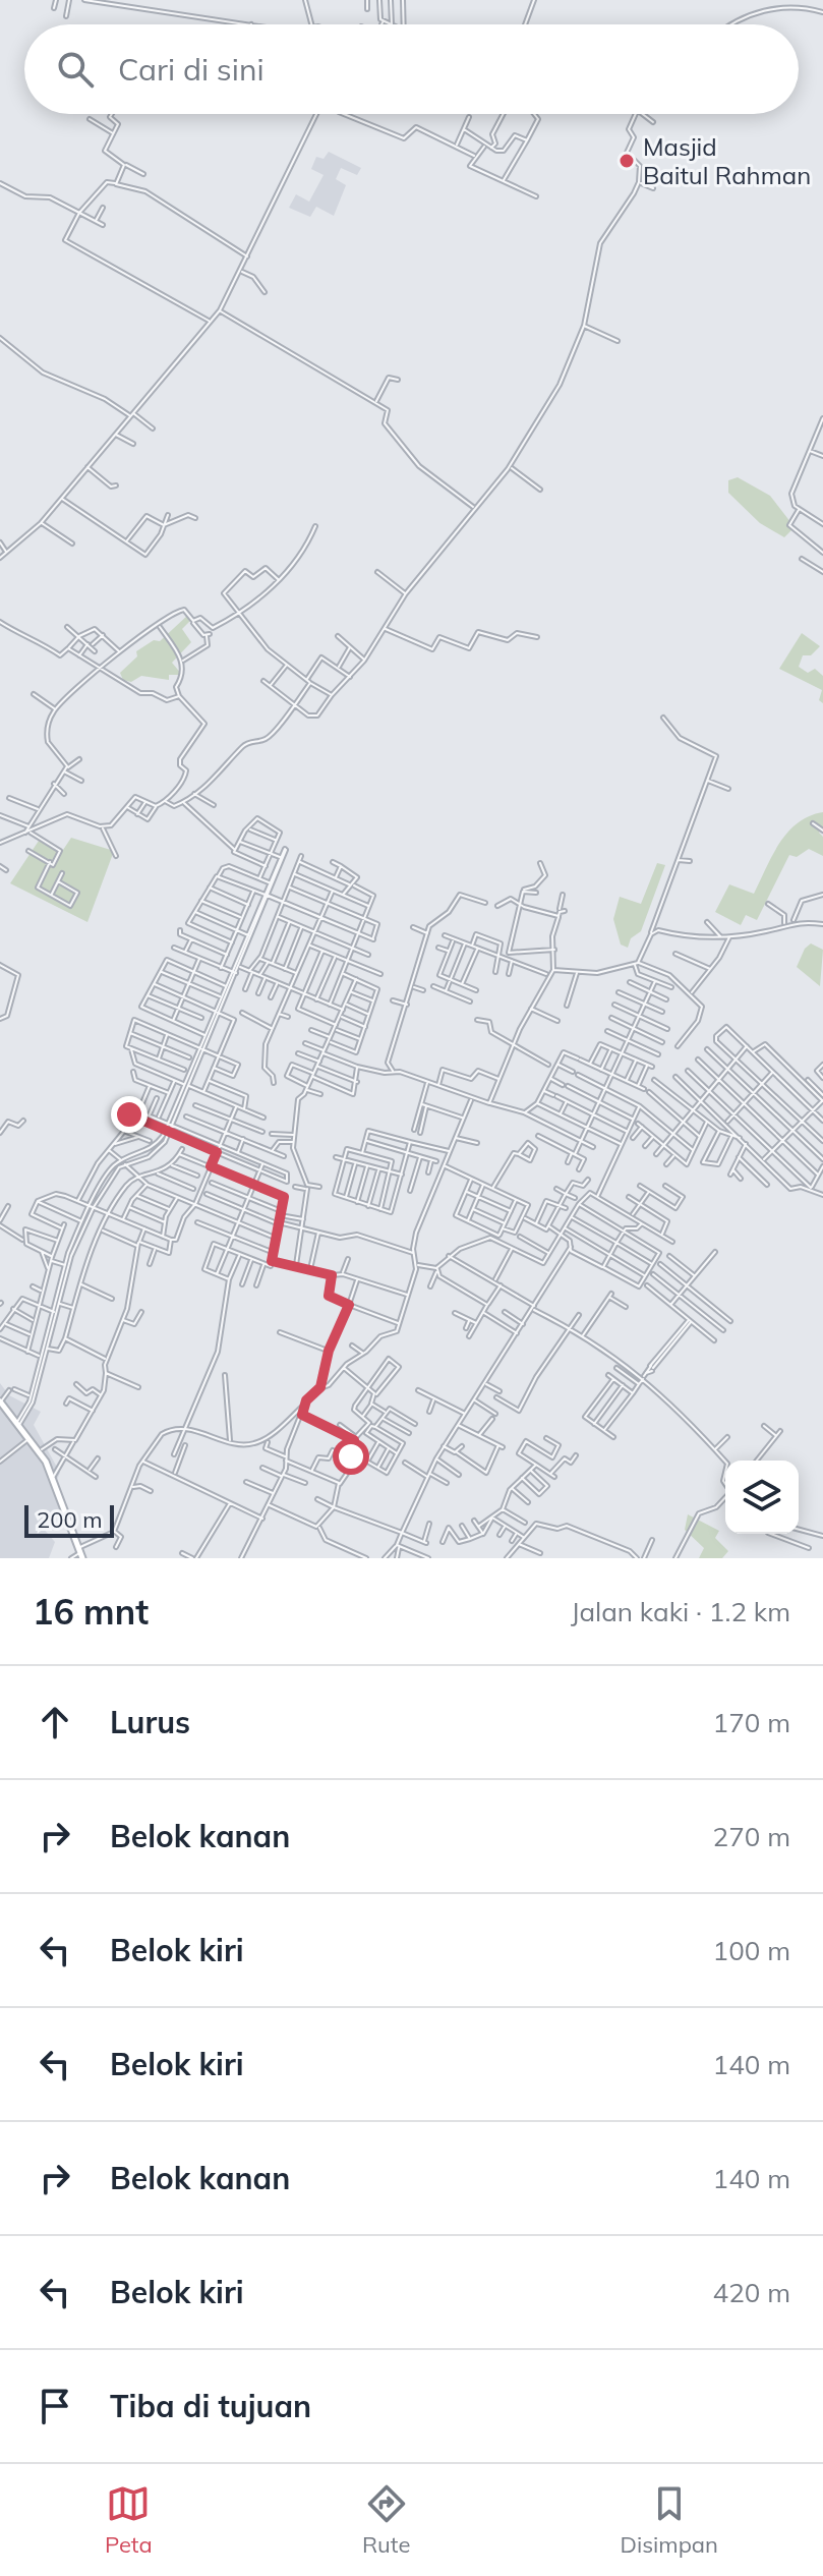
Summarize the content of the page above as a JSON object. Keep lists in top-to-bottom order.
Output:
{
  "places": ["Masjid Baitul Rahman"],
  "scale_bar": "200 m",
  "page": {
    "search": "Cari di sini",
    "scale": "200 m",
    "heading": ["16 mnt", "Jalan kaki · 1.2 km"],
    "list": [
      ["Lurus", "170 m"],
      ["Belok kanan", "270 m"],
      ["Belok kiri", "100 m"],
      ["Belok kiri", "140 m"],
      ["Belok kanan", "140 m"],
      ["Belok kiri", "420 m"],
      "Tiba di tujuan"
    ],
    "nav": ["Peta", "Rute", "Disimpan"]
  }
}
